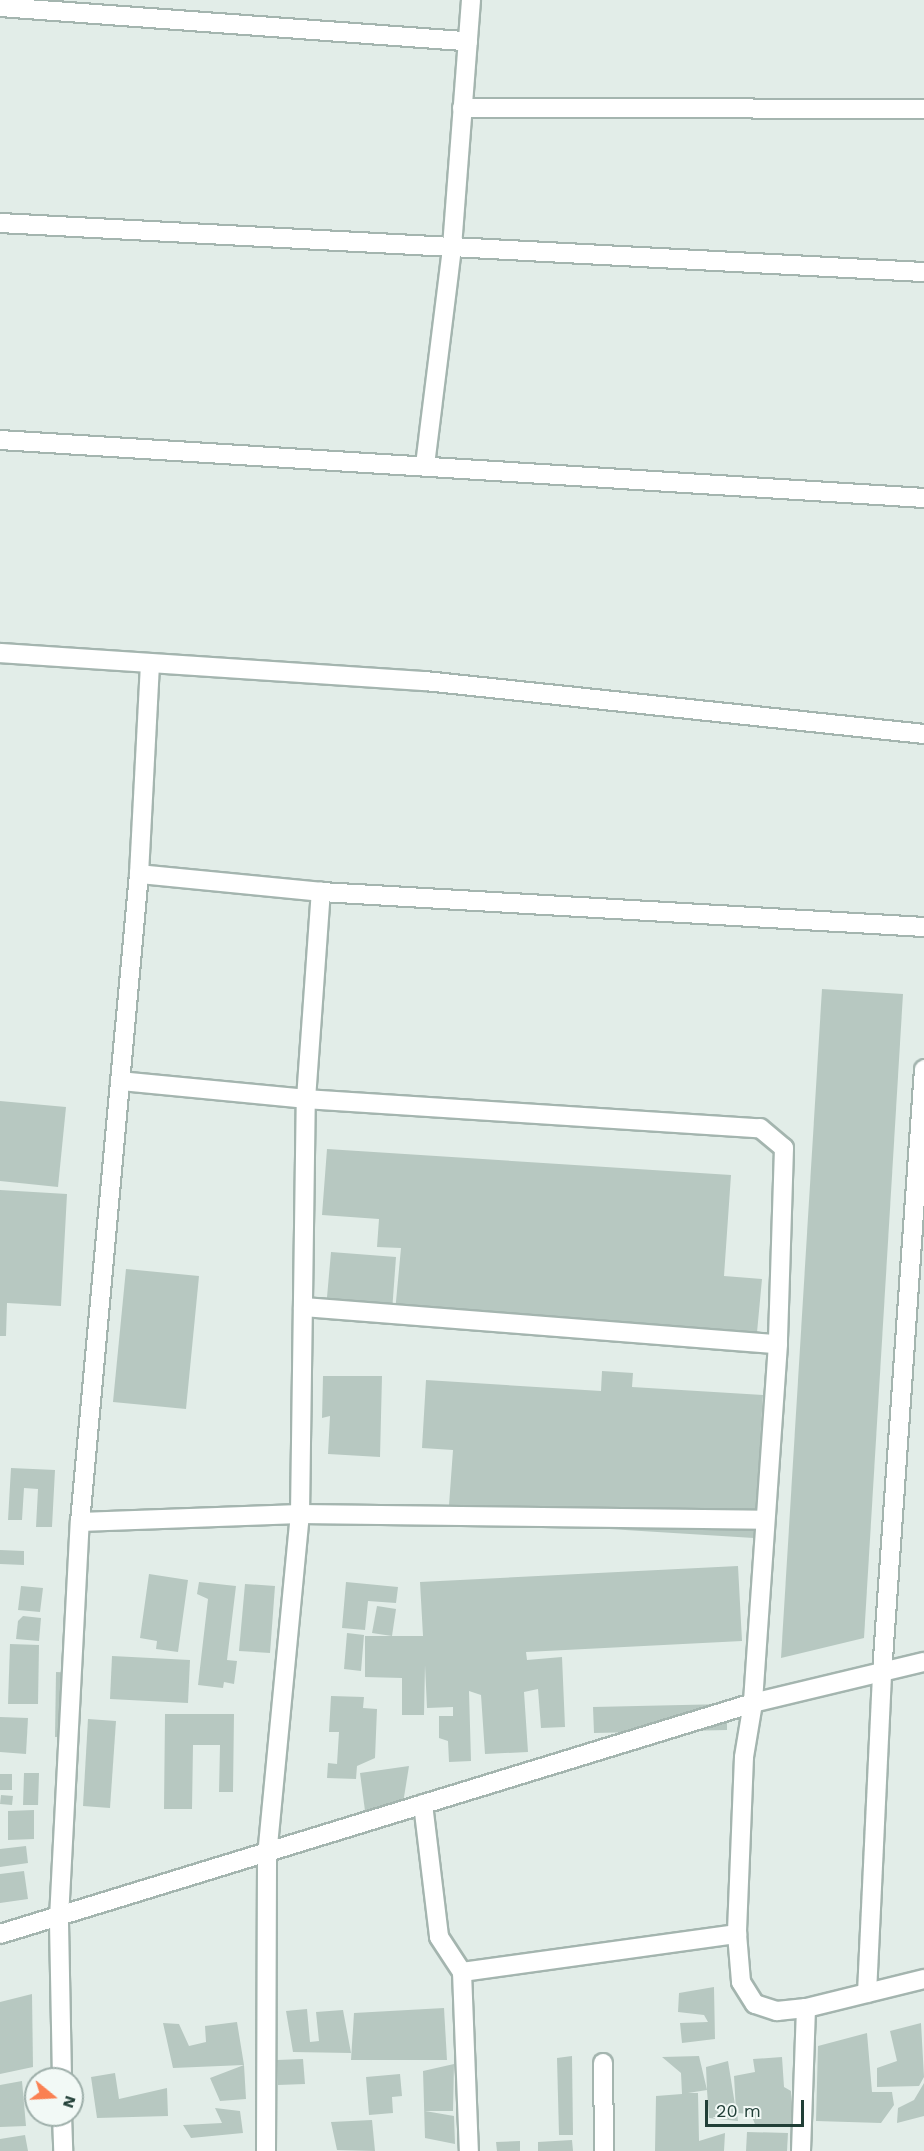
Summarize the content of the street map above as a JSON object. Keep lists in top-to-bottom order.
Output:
{
  "scale_bar": "20 m",
  "north": "right"
}
